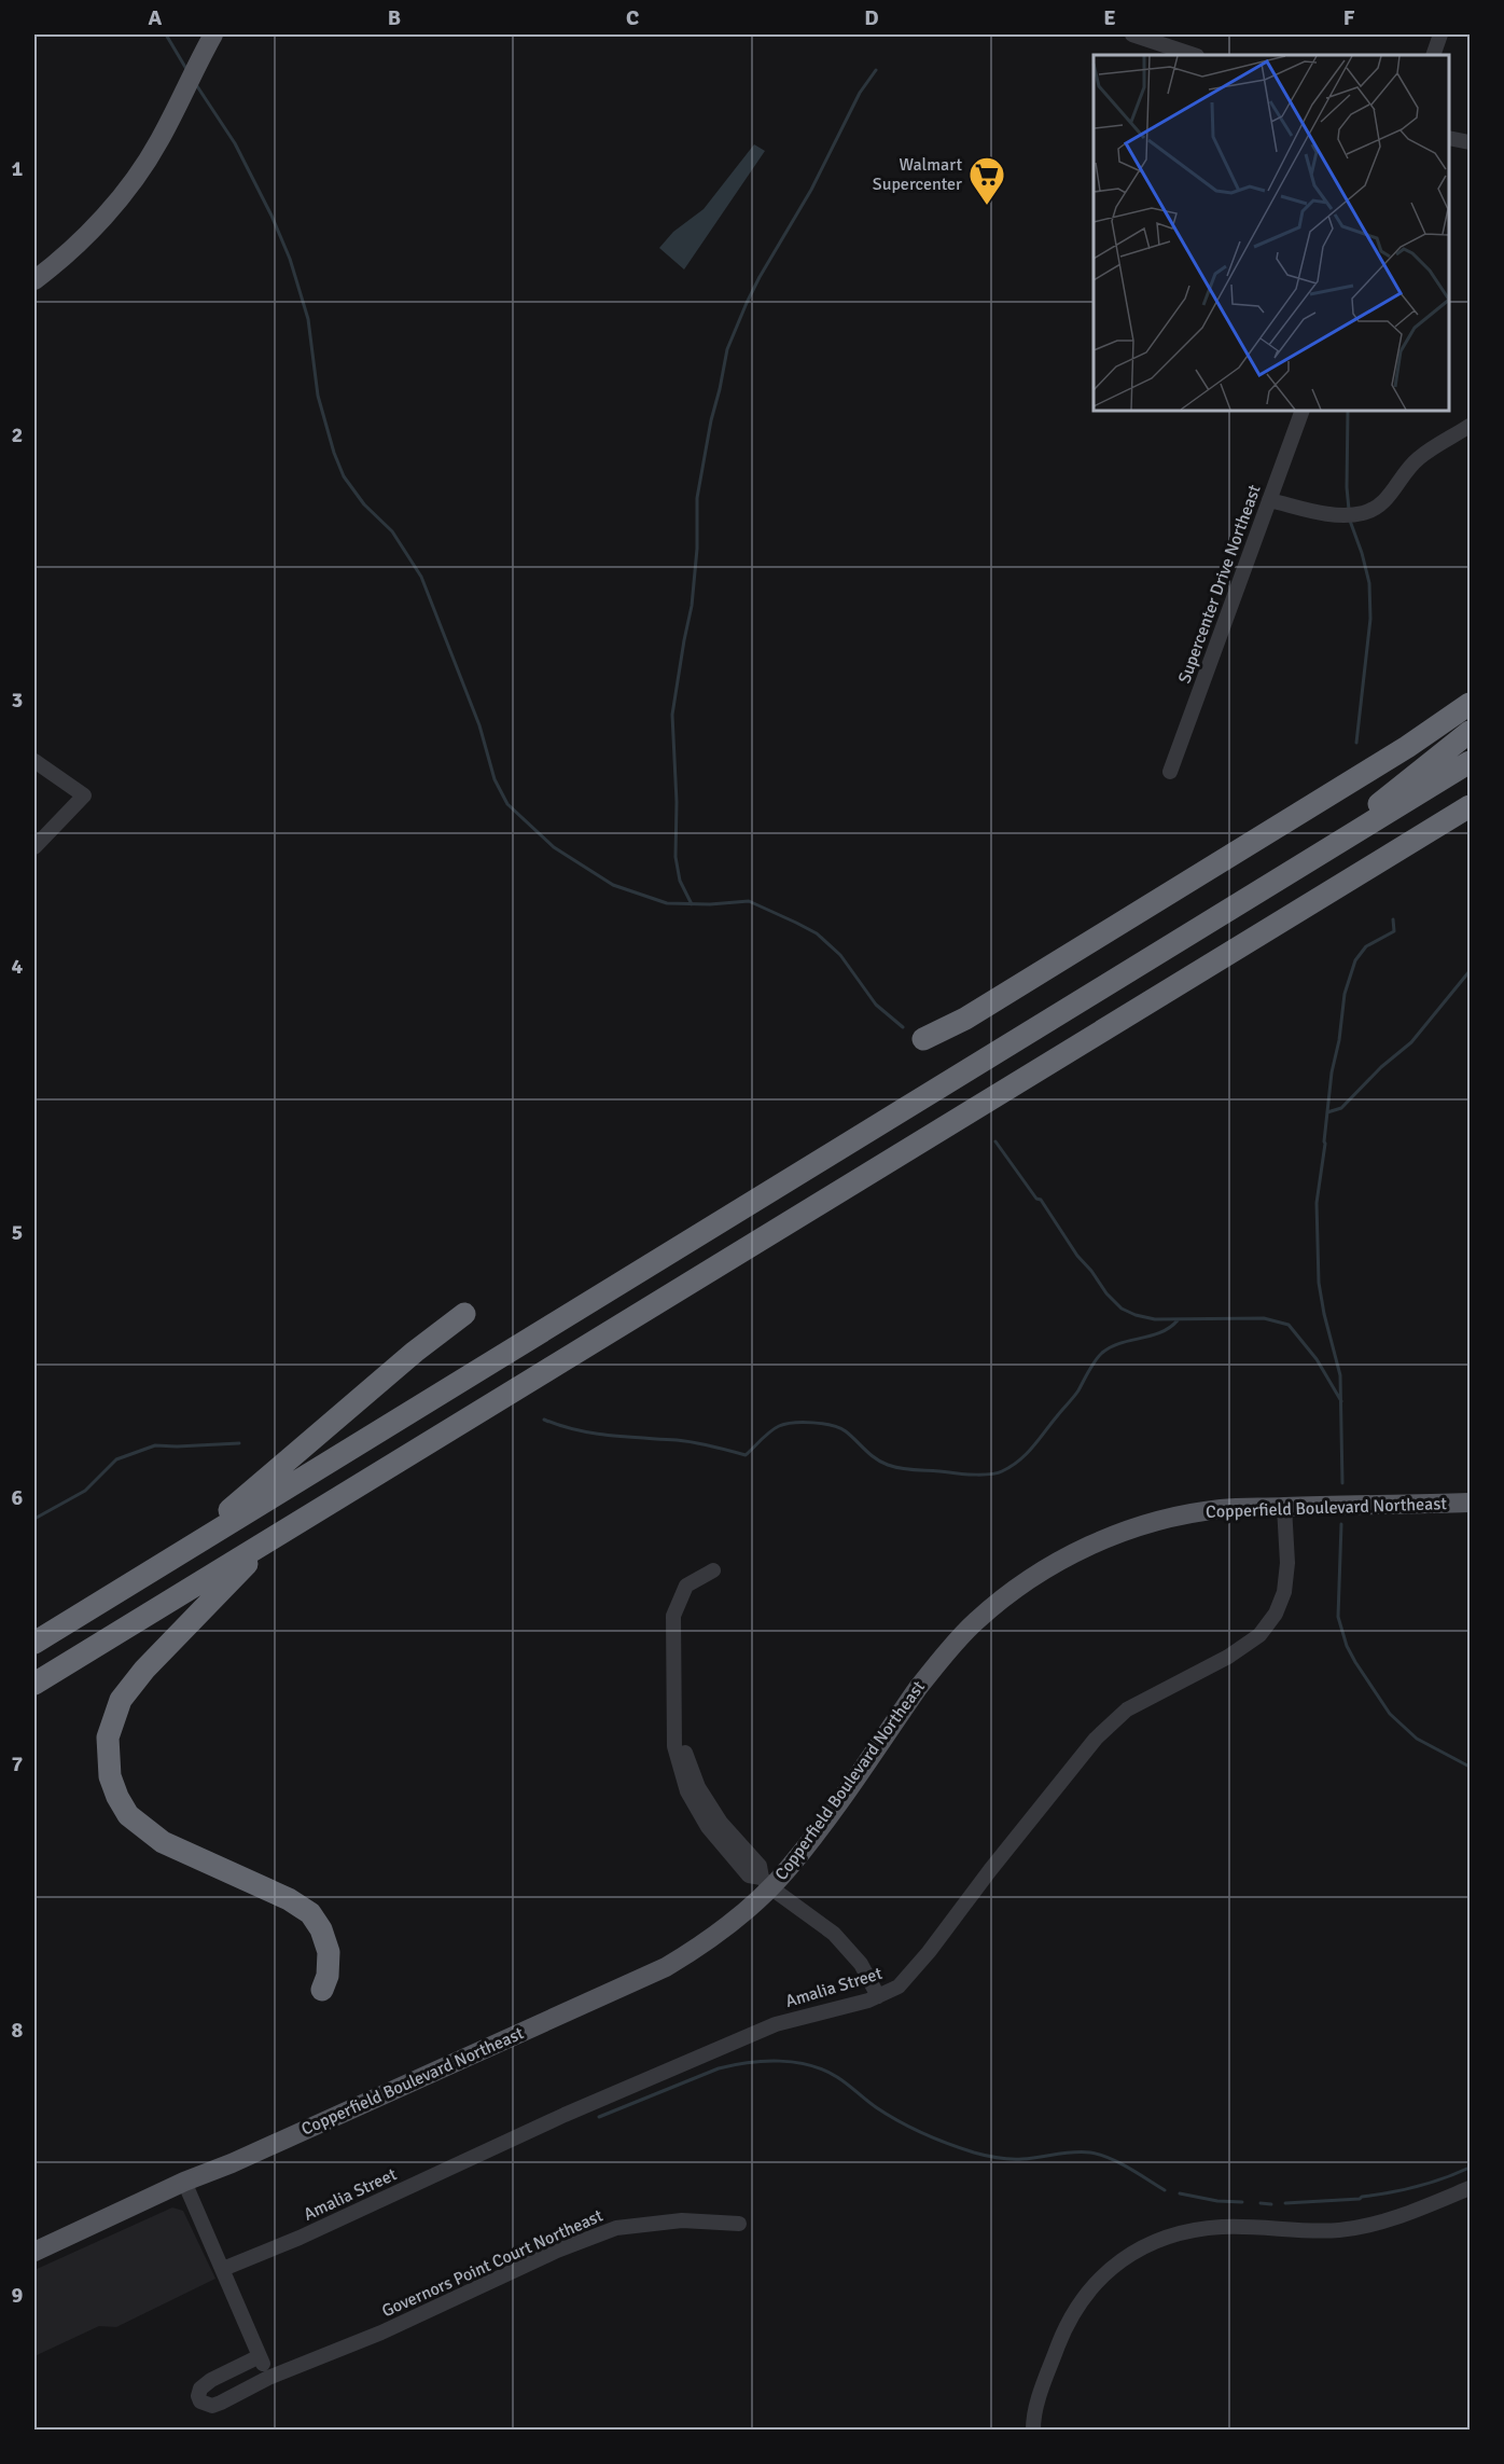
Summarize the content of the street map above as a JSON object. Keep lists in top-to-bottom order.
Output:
{
  "streets": {
    "main road": ["Copperfield Boulevard Northeast"],
    "street": ["Supercenter Drive Northeast", "Amalia Street", "Governors Point Court Northeast"]
  },
  "crossings": [
    ["Copperfield Boulevard Northeast", "Amalia Street"]
  ],
  "places": {
    "supermarket": ["Walmart Supercenter"]
  },
  "grid": {
    "columns": [
      "A",
      "B",
      "C",
      "D",
      "E",
      "F"
    ],
    "rows": [
      "1",
      "2",
      "3",
      "4",
      "5",
      "6",
      "7",
      "8",
      "9"
    ]
  }
}
